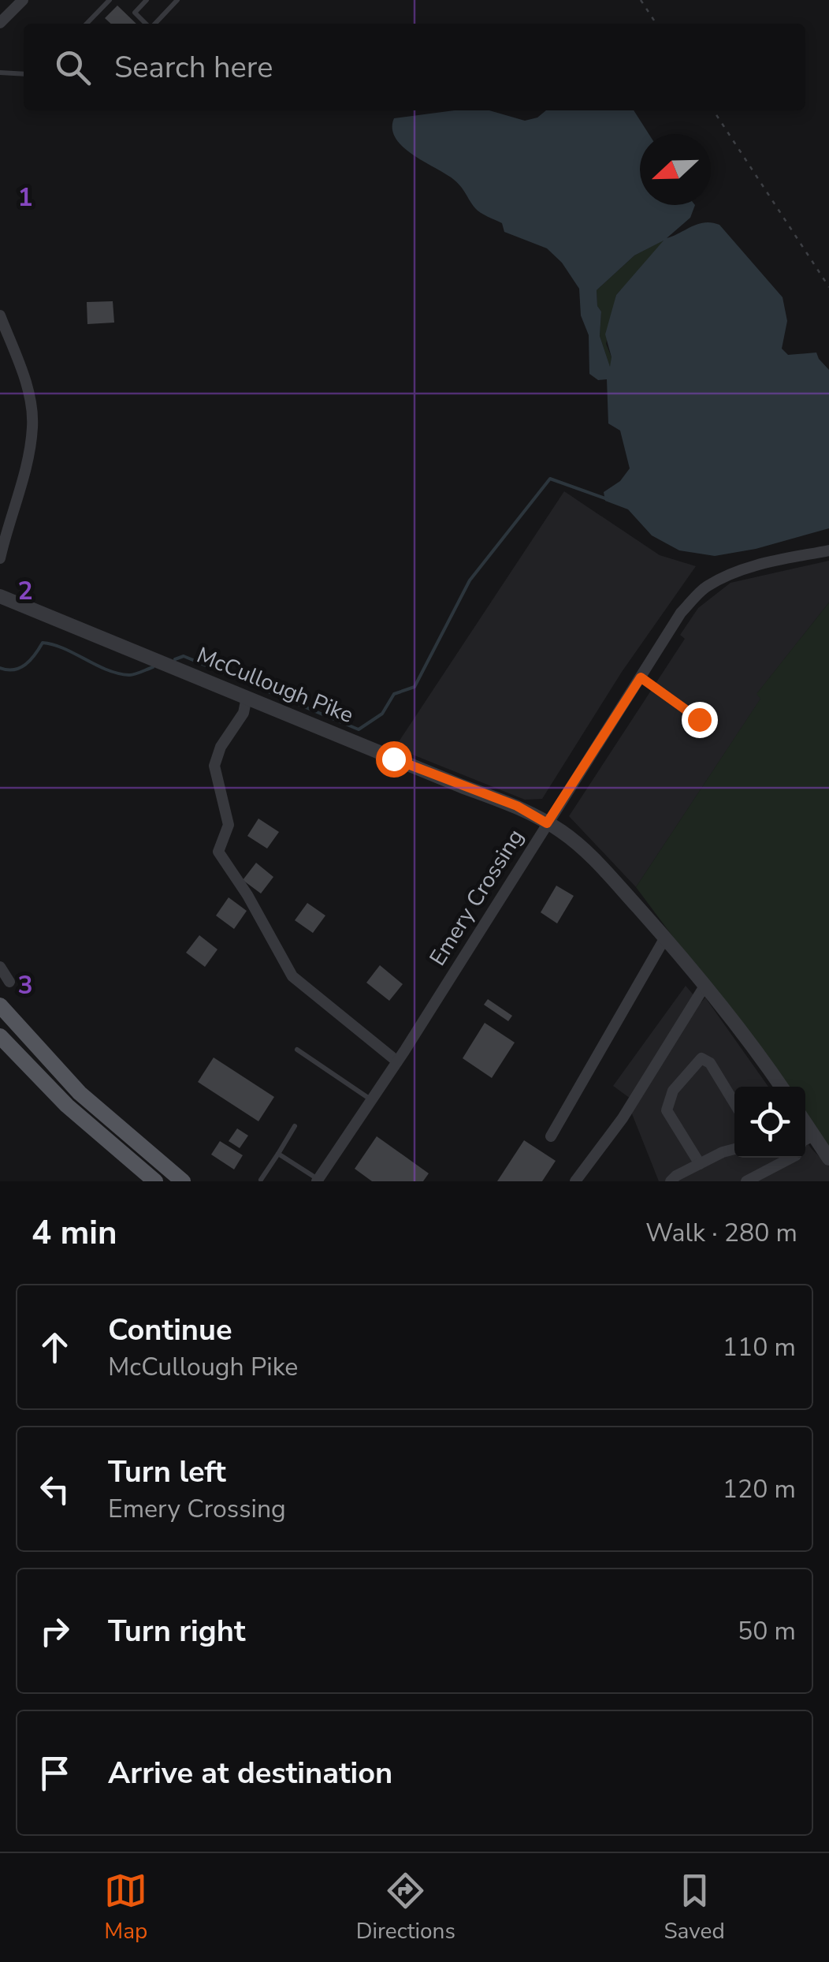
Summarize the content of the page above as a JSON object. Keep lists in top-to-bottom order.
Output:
{
  "streets": {
    "street": ["McCullough Pike", "Emery Crossing"]
  },
  "crossings": [
    ["McCullough Pike", "Emery Crossing"]
  ],
  "north": "left",
  "page": {
    "search": "Search here",
    "heading": ["4 min", "Walk · 280 m"],
    "list": [
      ["Continue", "McCullough Pike", "110 m"],
      ["Turn left", "Emery Crossing", "120 m"],
      ["Turn right", "50 m"],
      "Arrive at destination"
    ],
    "nav": ["Map", "Directions", "Saved"]
  },
  "grid": {
    "rows": ["1", "2", "3"]
  }
}
